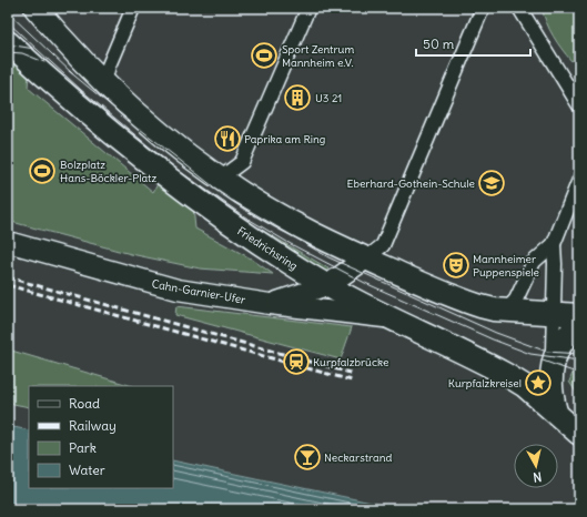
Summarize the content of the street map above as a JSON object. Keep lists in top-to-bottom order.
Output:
{
  "streets": {
    "main road": ["Friedrichsring"],
    "street": ["Cahn-Garnier-Ufer"]
  },
  "crossings": [
    ["Friedrichsring", "Cahn-Garnier-Ufer"]
  ],
  "places": {
    "sports": ["Sport Zentrum Mannheim e.V.", "Bolzplatz Hans-Böckler-Platz"],
    "building": ["U3 21"],
    "restaurant": ["Paprika am Ring"],
    "school or university": ["Eberhard-Gothein-Schule"],
    "theatre": ["Mannheimer Puppenspiele"],
    "station": ["Kurpfalzbrücke"],
    "place": ["Kurpfalzkreisel"],
    "bar": ["Neckarstrand"]
  },
  "legend": [
    "Road",
    "Railway",
    "Park",
    "Water"
  ],
  "scale_bar": "50 m",
  "north": "bottom"
}
